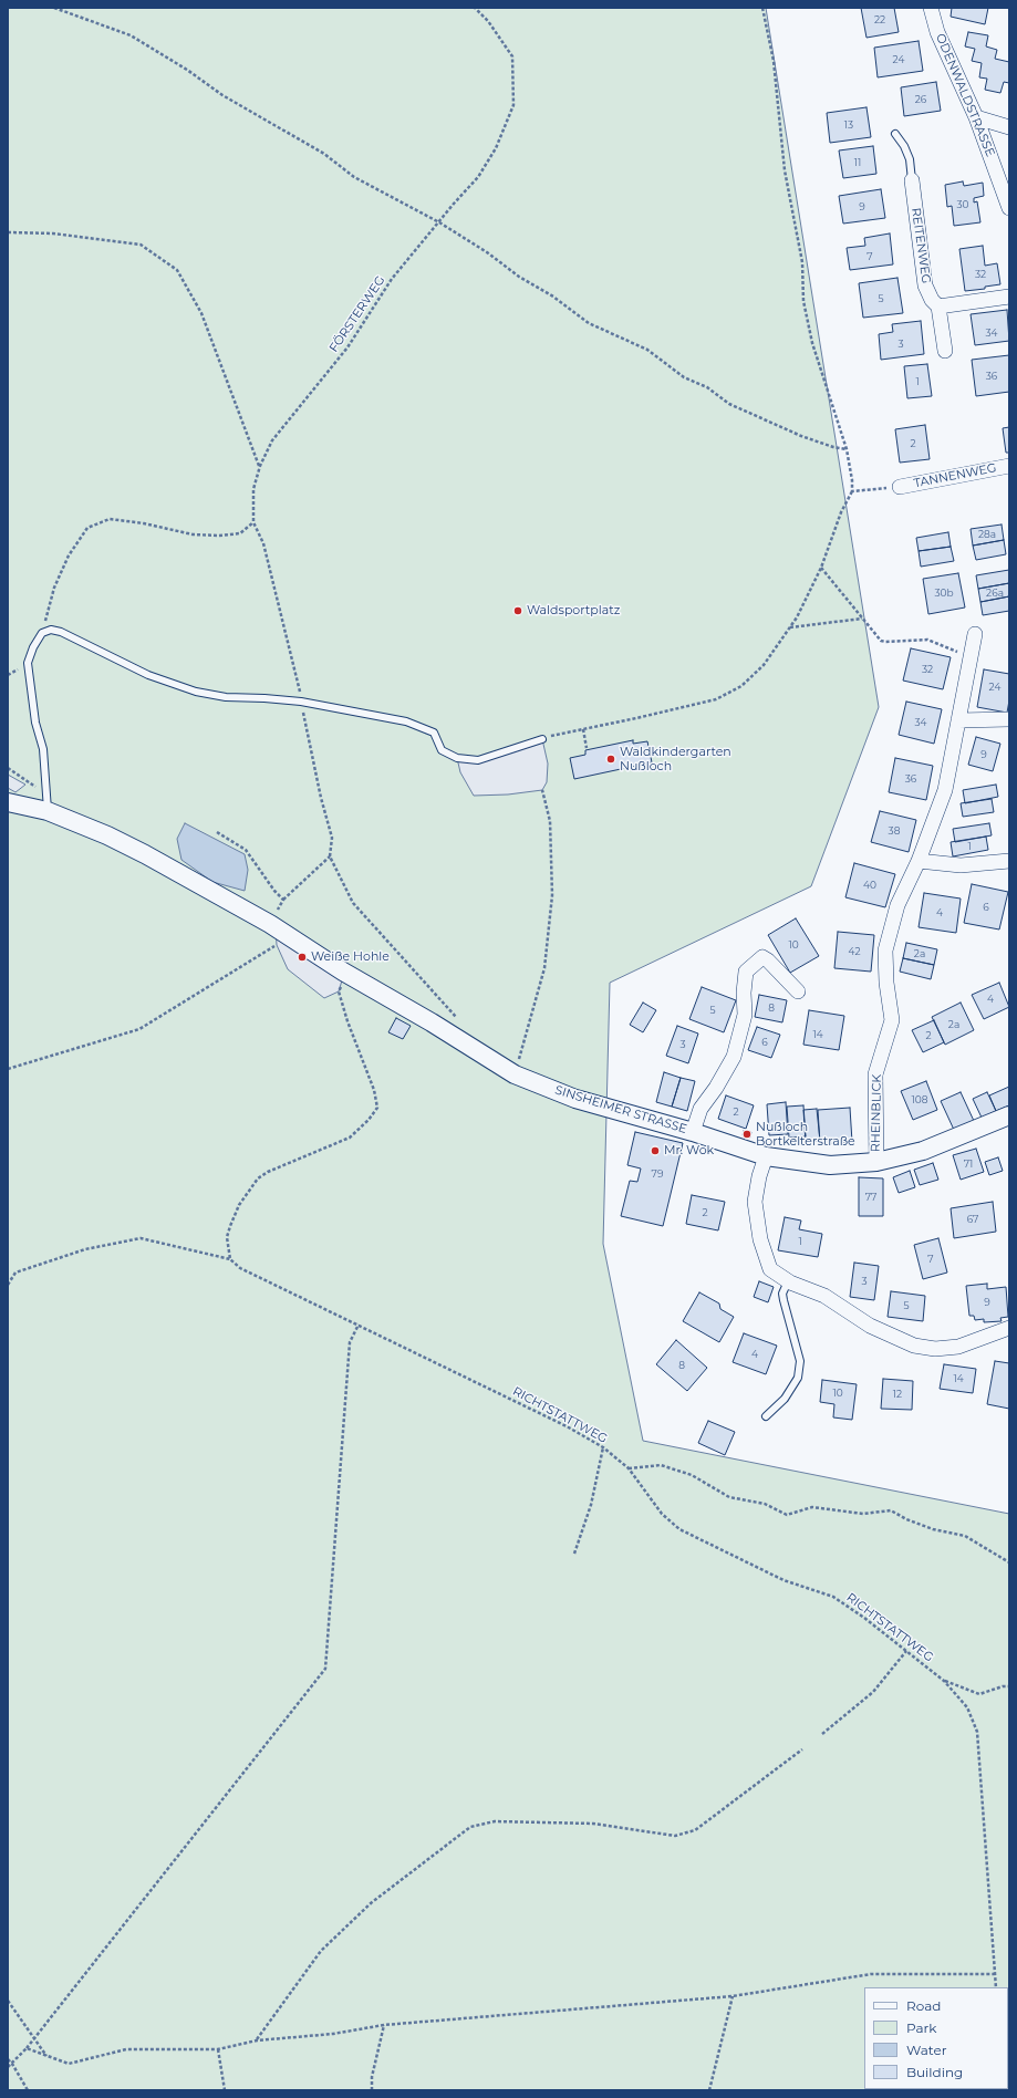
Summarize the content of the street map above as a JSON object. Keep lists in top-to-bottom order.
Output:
{
  "streets": {
    "street": [
      "ODENWALDSTRASSE",
      "REITENWEG",
      "TANNENWEG",
      "SINSHEIMER STRASSE",
      "RHEINBLICK"
    ],
    "path": ["FÖRSTERWEG", "RICHTSTATTWEG"]
  },
  "crossings": [
    ["SINSHEIMER STRASSE", "RHEINBLICK"]
  ],
  "places": [
    "Waldsportplatz",
    "Waldkindergarten Nußloch",
    "Weiße Hohle",
    "Nußloch Bortkelterstraße",
    "Mr. Wok"
  ],
  "house_numbers": [
    "22",
    "24",
    "26",
    "13",
    "11",
    "30",
    "9",
    "7",
    "32",
    "5",
    "34",
    "3",
    "36",
    "1",
    "2",
    "28a",
    "30b",
    "26a",
    "32",
    "24",
    "34",
    "9",
    "36",
    "38",
    "1",
    "40",
    "6",
    "4",
    "10",
    "42",
    "2a",
    "4",
    "8",
    "5",
    "2a",
    "14",
    "2",
    "6",
    "3",
    "108",
    "2",
    "71",
    "79",
    "77",
    "2",
    "67",
    "1",
    "7",
    "3",
    "9",
    "5",
    "4",
    "8",
    "14",
    "10",
    "12"
  ],
  "legend": [
    "Road",
    "Park",
    "Water",
    "Building"
  ]
}
